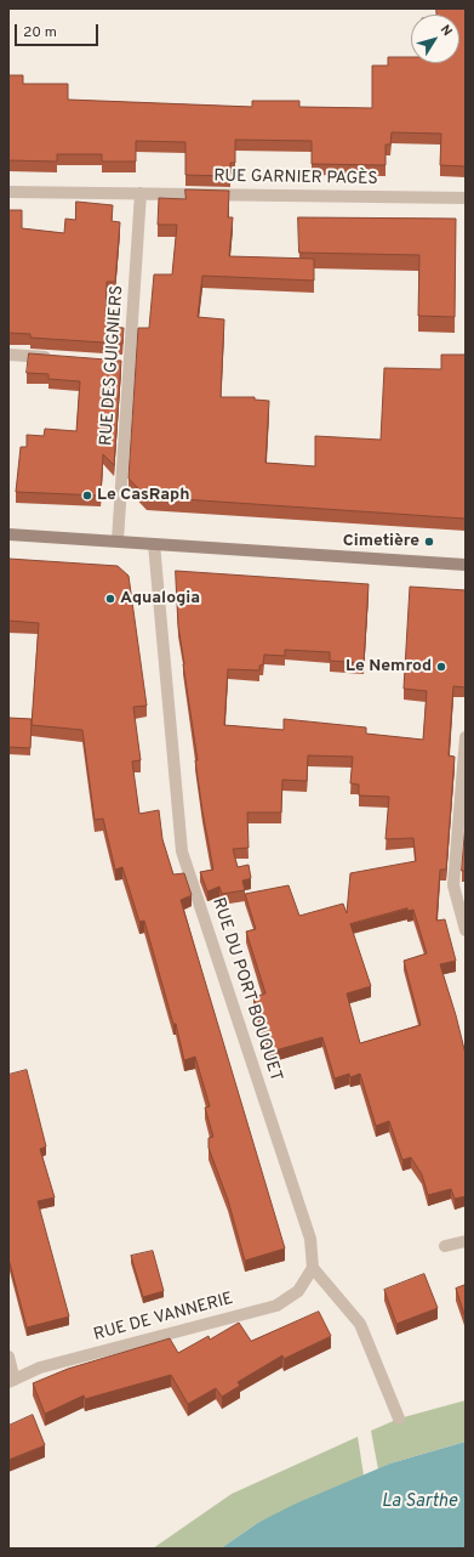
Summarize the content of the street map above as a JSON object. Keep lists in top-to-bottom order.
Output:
{
  "streets": {
    "street": [
      "RUE GARNIER PAGÈS",
      "RUE DES GUIGNIERS",
      "RUE DU PORT BOUQUET",
      "RUE DE VANNERIE"
    ]
  },
  "crossings": [
    ["RUE GARNIER PAGÈS", "RUE DES GUIGNIERS"],
    ["RUE DU PORT BOUQUET", "RUE DE VANNERIE"]
  ],
  "water": ["La Sarthe"],
  "places": [
    "Le CasRaph",
    "Cimetière",
    "Aqualogia",
    "Le Nemrod"
  ],
  "scale_bar": "20 m",
  "north": "top right"
}
